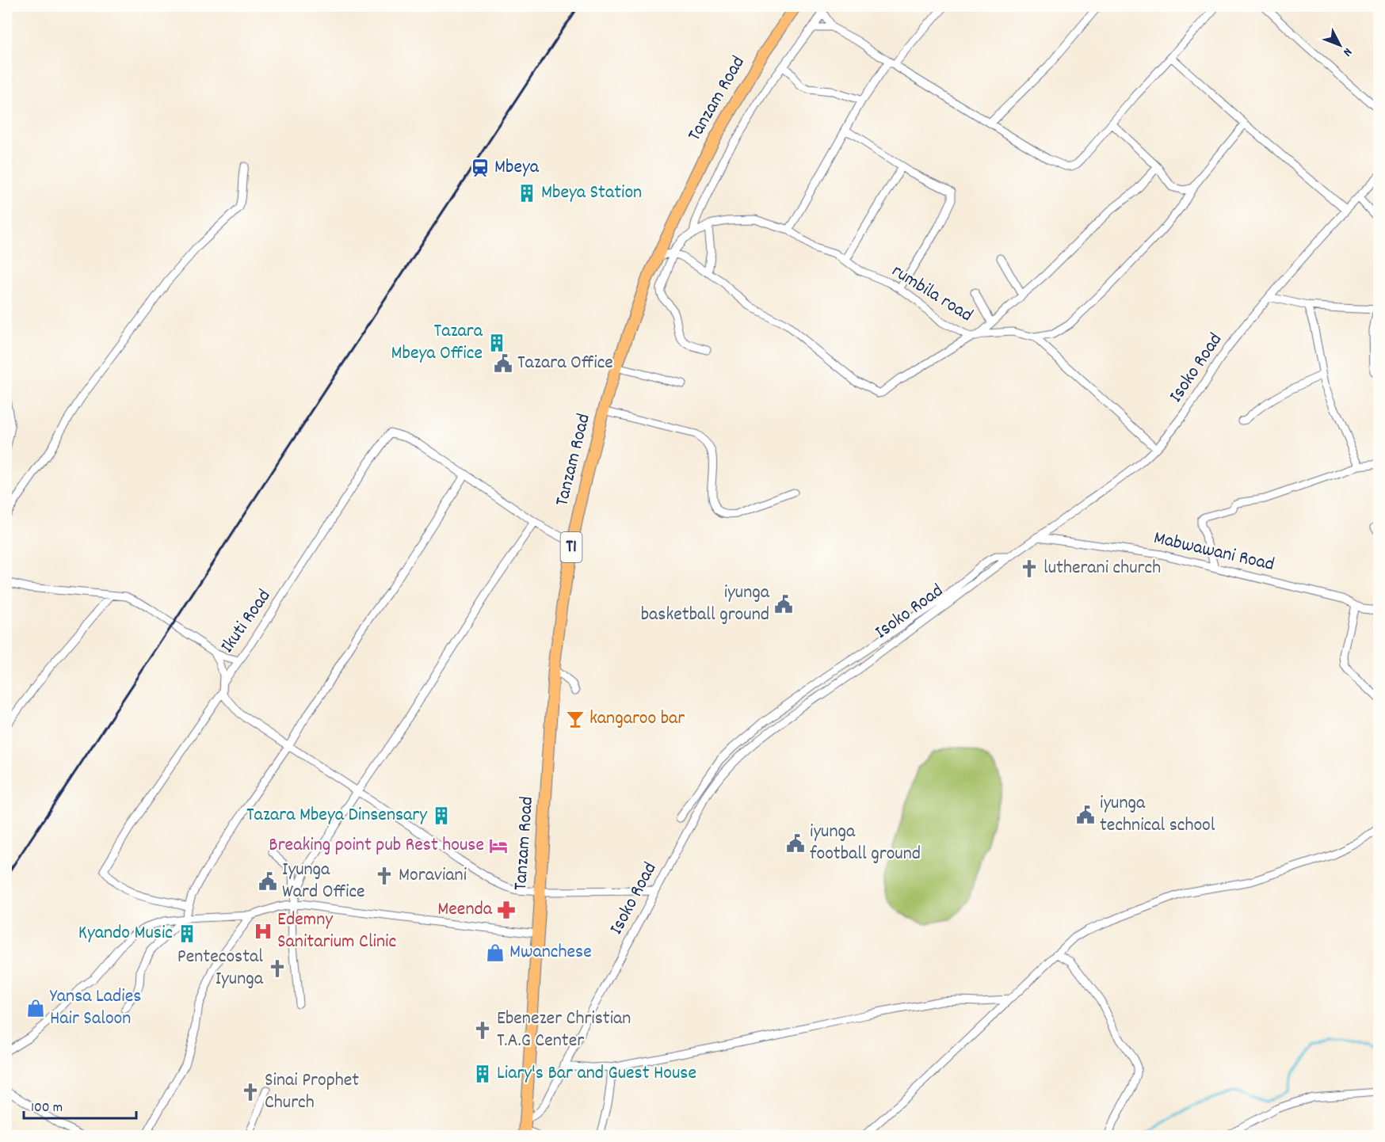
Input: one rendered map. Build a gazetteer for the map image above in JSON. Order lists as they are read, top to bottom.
{
  "streets": {
    "highway": ["Tanzam Road", "T1"],
    "street": [
      "rumbila road",
      "Isoko Road",
      "Mabwawani Road",
      "Ikuti Road"
    ]
  },
  "crossings": [
    ["Tanzam Road", "Isoko Road"],
    ["Tanzam Road", "Ikuti Road"],
    ["Isoko Road", "Mabwawani Road"]
  ],
  "places": {
    "station": ["Mbeya"],
    "building": [
      "Mbeya Station",
      "Tazara Mbeya Office",
      "Tazara Mbeya Dinsensary",
      "Kyando Music",
      "Liary's Bar and Guest House"
    ],
    "public building": [
      "Tazara Office",
      "iyunga basketball ground",
      "iyunga technical school",
      "iyunga football ground",
      "Iyunga Ward Office"
    ],
    "church": [
      "lutherani church",
      "Moraviani",
      "Pentecostal Iyunga",
      "Ebenezer Christian T.A.G Center",
      "Sinai Prophet Church"
    ],
    "bar": ["kangaroo bar"],
    "hotel": ["Breaking point pub Rest house"],
    "pharmacy": ["Meenda"],
    "hospital": ["Edemny Sanitarium Clinic"],
    "shop": ["Mwanchese", "Yansa Ladies Hair Saloon"]
  },
  "scale_bar": "100 m",
  "north": "bottom right"
}
